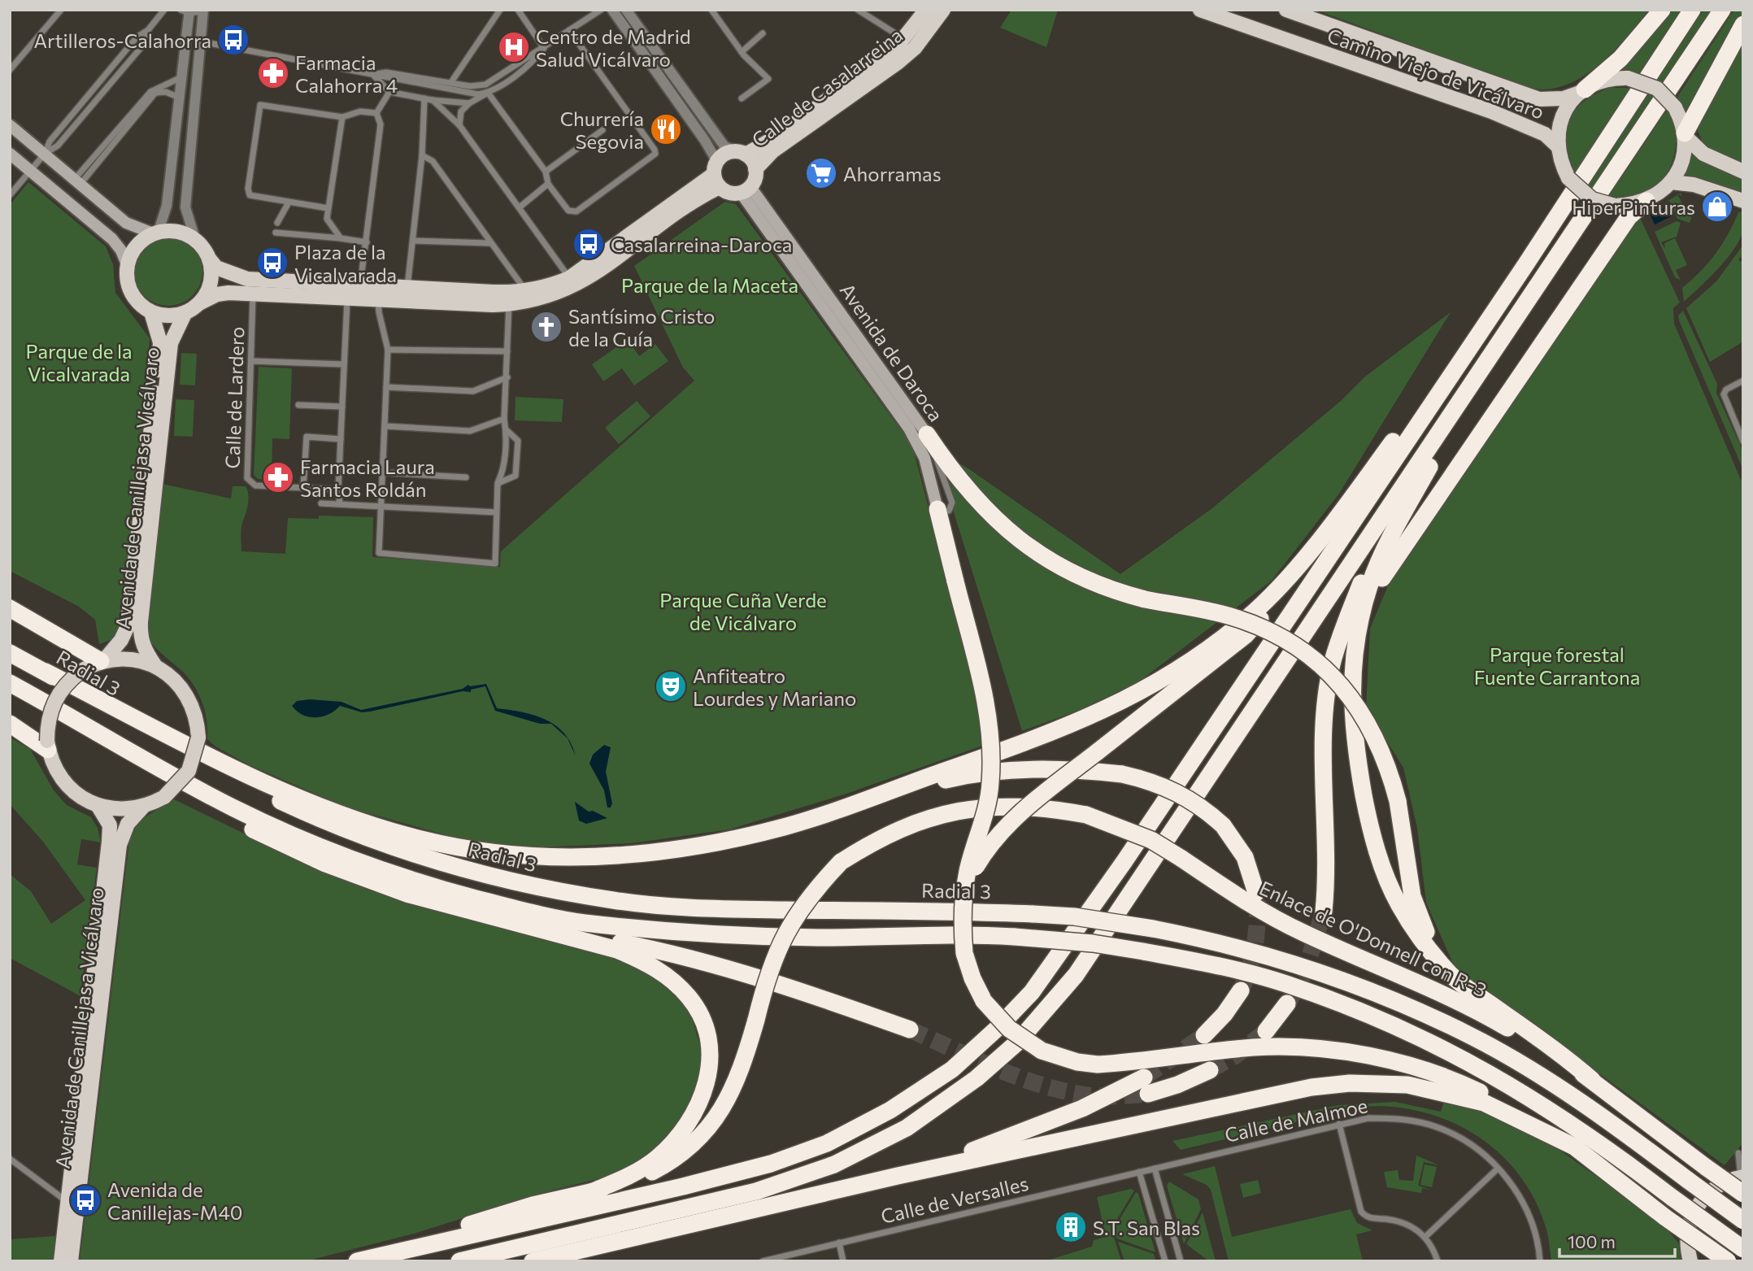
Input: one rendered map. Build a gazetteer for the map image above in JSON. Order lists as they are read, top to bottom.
{
  "streets": {
    "highway": ["Radial 3", "Enlace de O'Donnell con R-3"],
    "main road": [
      "Camino Viejo de Vicálvaro",
      "Calle de Casalarreina",
      "Avenida de Daroca",
      "Avenida de Canillejas a Vicálvaro"
    ],
    "street": ["Calle de Lardero", "Calle de Malmoe", "Calle de Versalles"]
  },
  "crossings": [
    ["Calle de Casalarreina", "Avenida de Daroca"],
    ["Calle de Malmoe", "Calle de Versalles"]
  ],
  "parks": [
    "Parque de la Maceta",
    "Parque de la Vicalvarada",
    "Parque Cuña Verde de Vicálvaro",
    "Parque forestal Fuente Carrantona"
  ],
  "places": {
    "bus stop": [
      "Artilleros-Calahorra",
      "Casalarreina-Daroca",
      "Plaza de la Vicalvarada",
      "Avenida de Canillejas-M40"
    ],
    "hospital": ["Centro de Madrid Salud Vicálvaro"],
    "pharmacy": ["Farmacia Calahorra 4", "Farmacia Laura Santos Roldán"],
    "restaurant": ["Churrería Segovia"],
    "supermarket": ["Ahorramas"],
    "shop": ["HiperPinturas"],
    "church": ["Santísimo Cristo de la Guía"],
    "theatre": ["Anfiteatro Lourdes y Mariano"],
    "building": ["S.T. San Blas"]
  },
  "scale_bar": "100 m"
}
